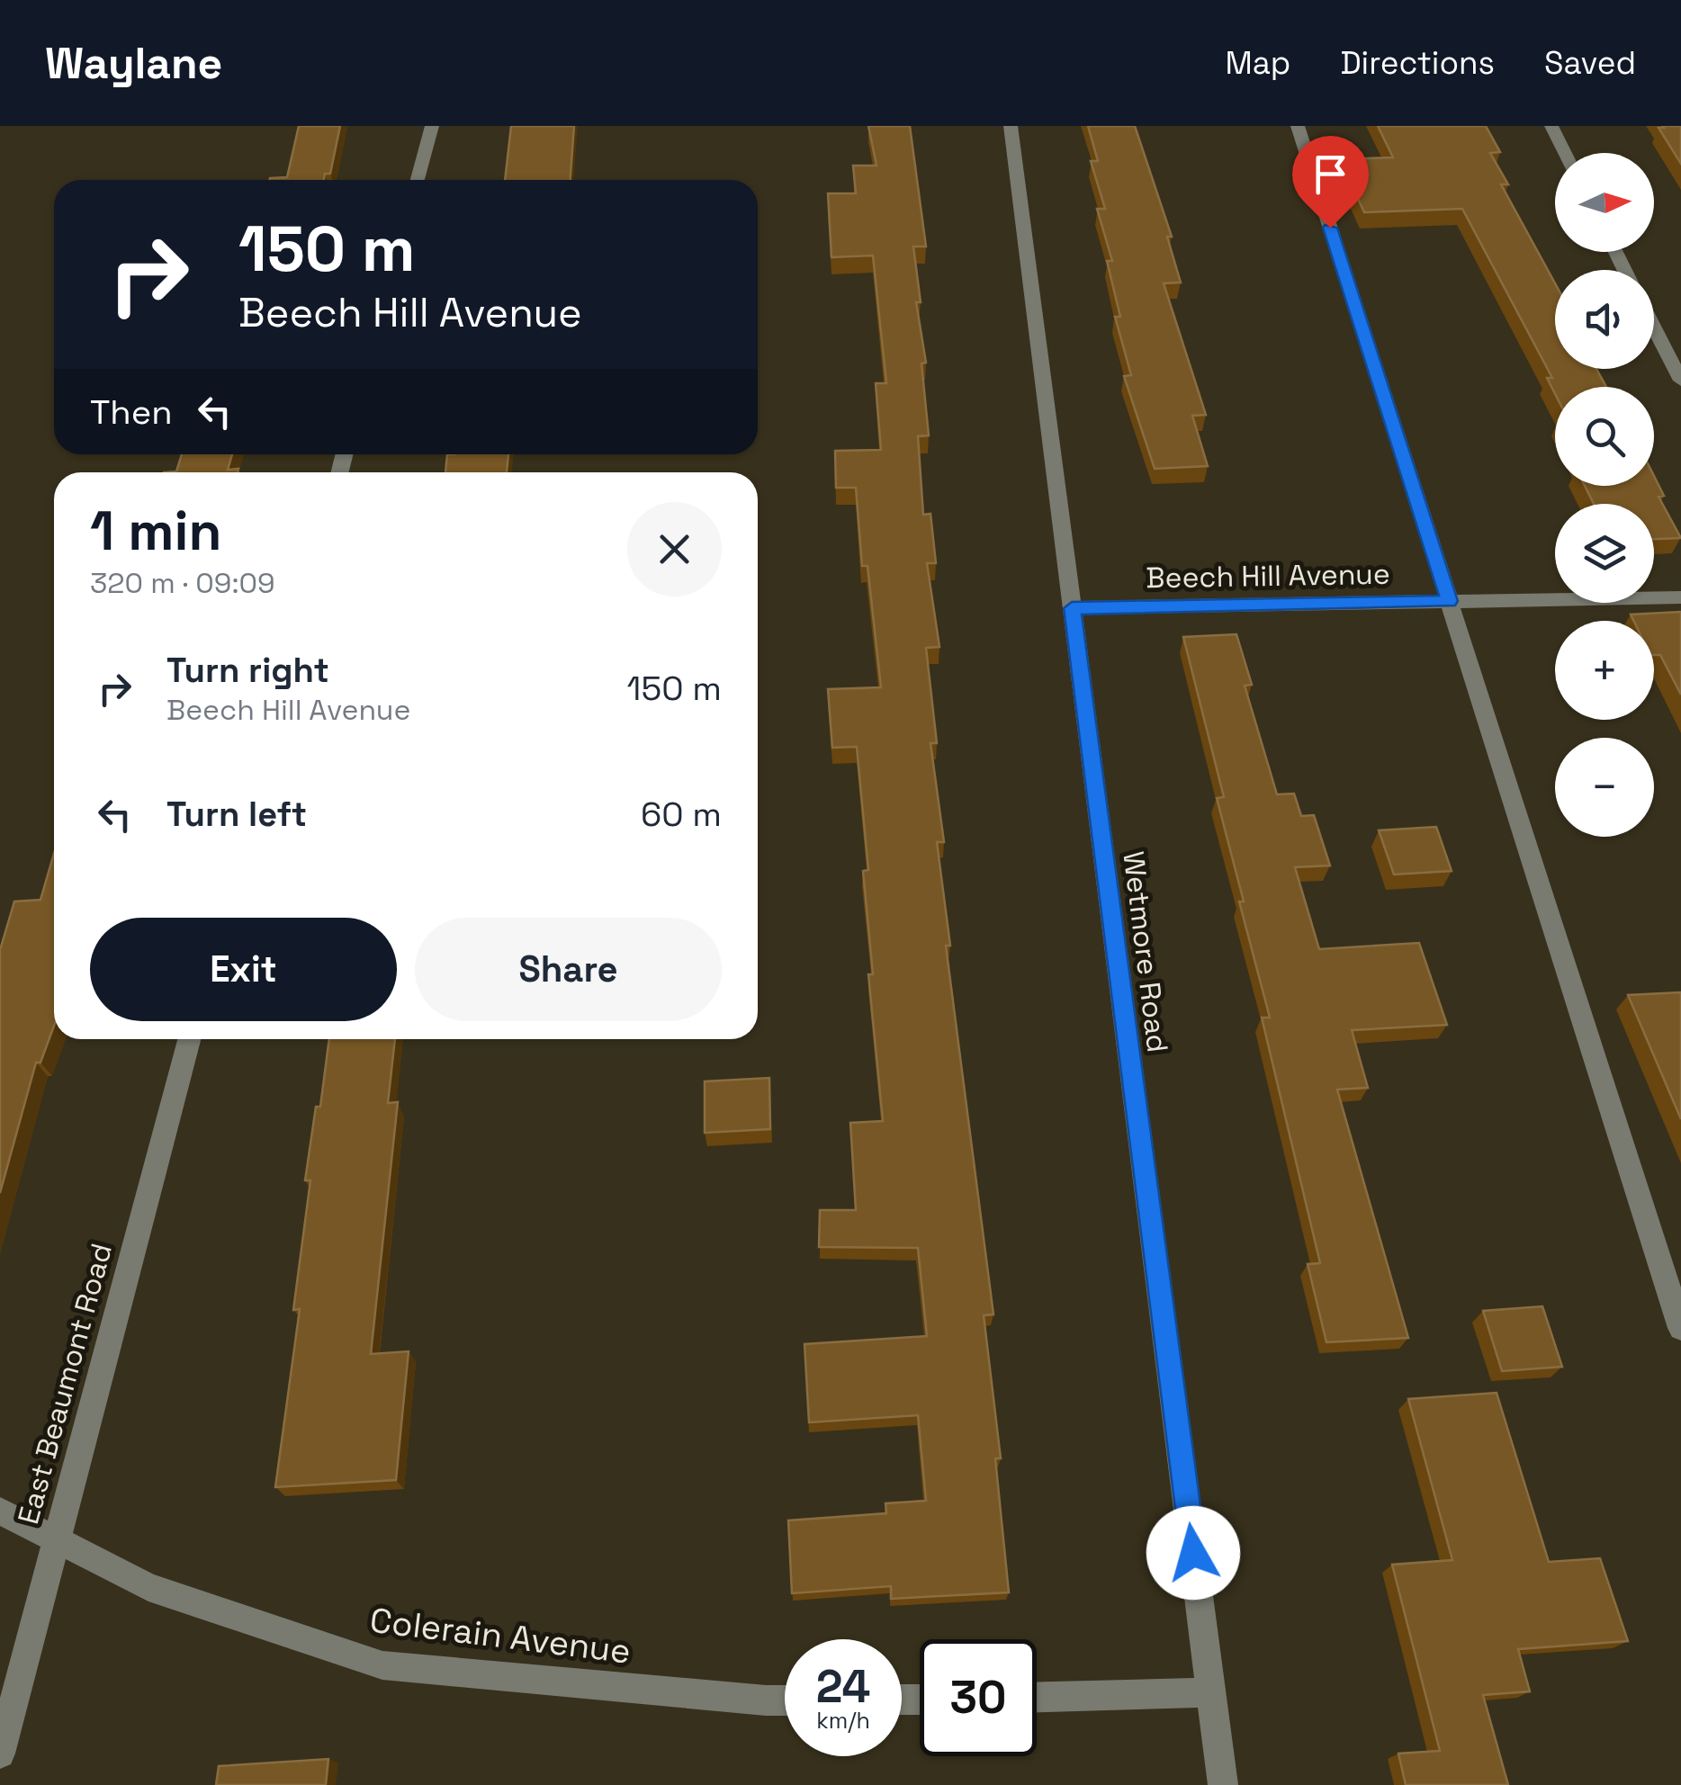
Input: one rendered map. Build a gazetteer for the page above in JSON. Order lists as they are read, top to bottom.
{
  "streets": {
    "street": [
      "Beech Hill Avenue",
      "Wetmore Road",
      "East Beaumont Road",
      "Colerain Avenue"
    ]
  },
  "crossings": [
    ["Beech Hill Avenue", "Wetmore Road"],
    ["East Beaumont Road", "Colerain Avenue"]
  ],
  "north": "right",
  "page": {
    "header": "Waylane",
    "nav": ["Map", "Directions", "Saved"],
    "map_buttons": ["+", "−"],
    "turn": ["150 m", "Beech Hill Avenue"],
    "then": "Then",
    "heading": ["1 min", "320 m · 09:09"],
    "list": [
      {
        "name": "Turn right",
        "note": "Beech Hill Avenue",
        "value": "150 m"
      },
      {
        "name": "Turn left",
        "value": "60 m"
      }
    ],
    "buttons": ["Exit", "Share"],
    "speed": "24 km/h",
    "limit": "30"
  }
}
